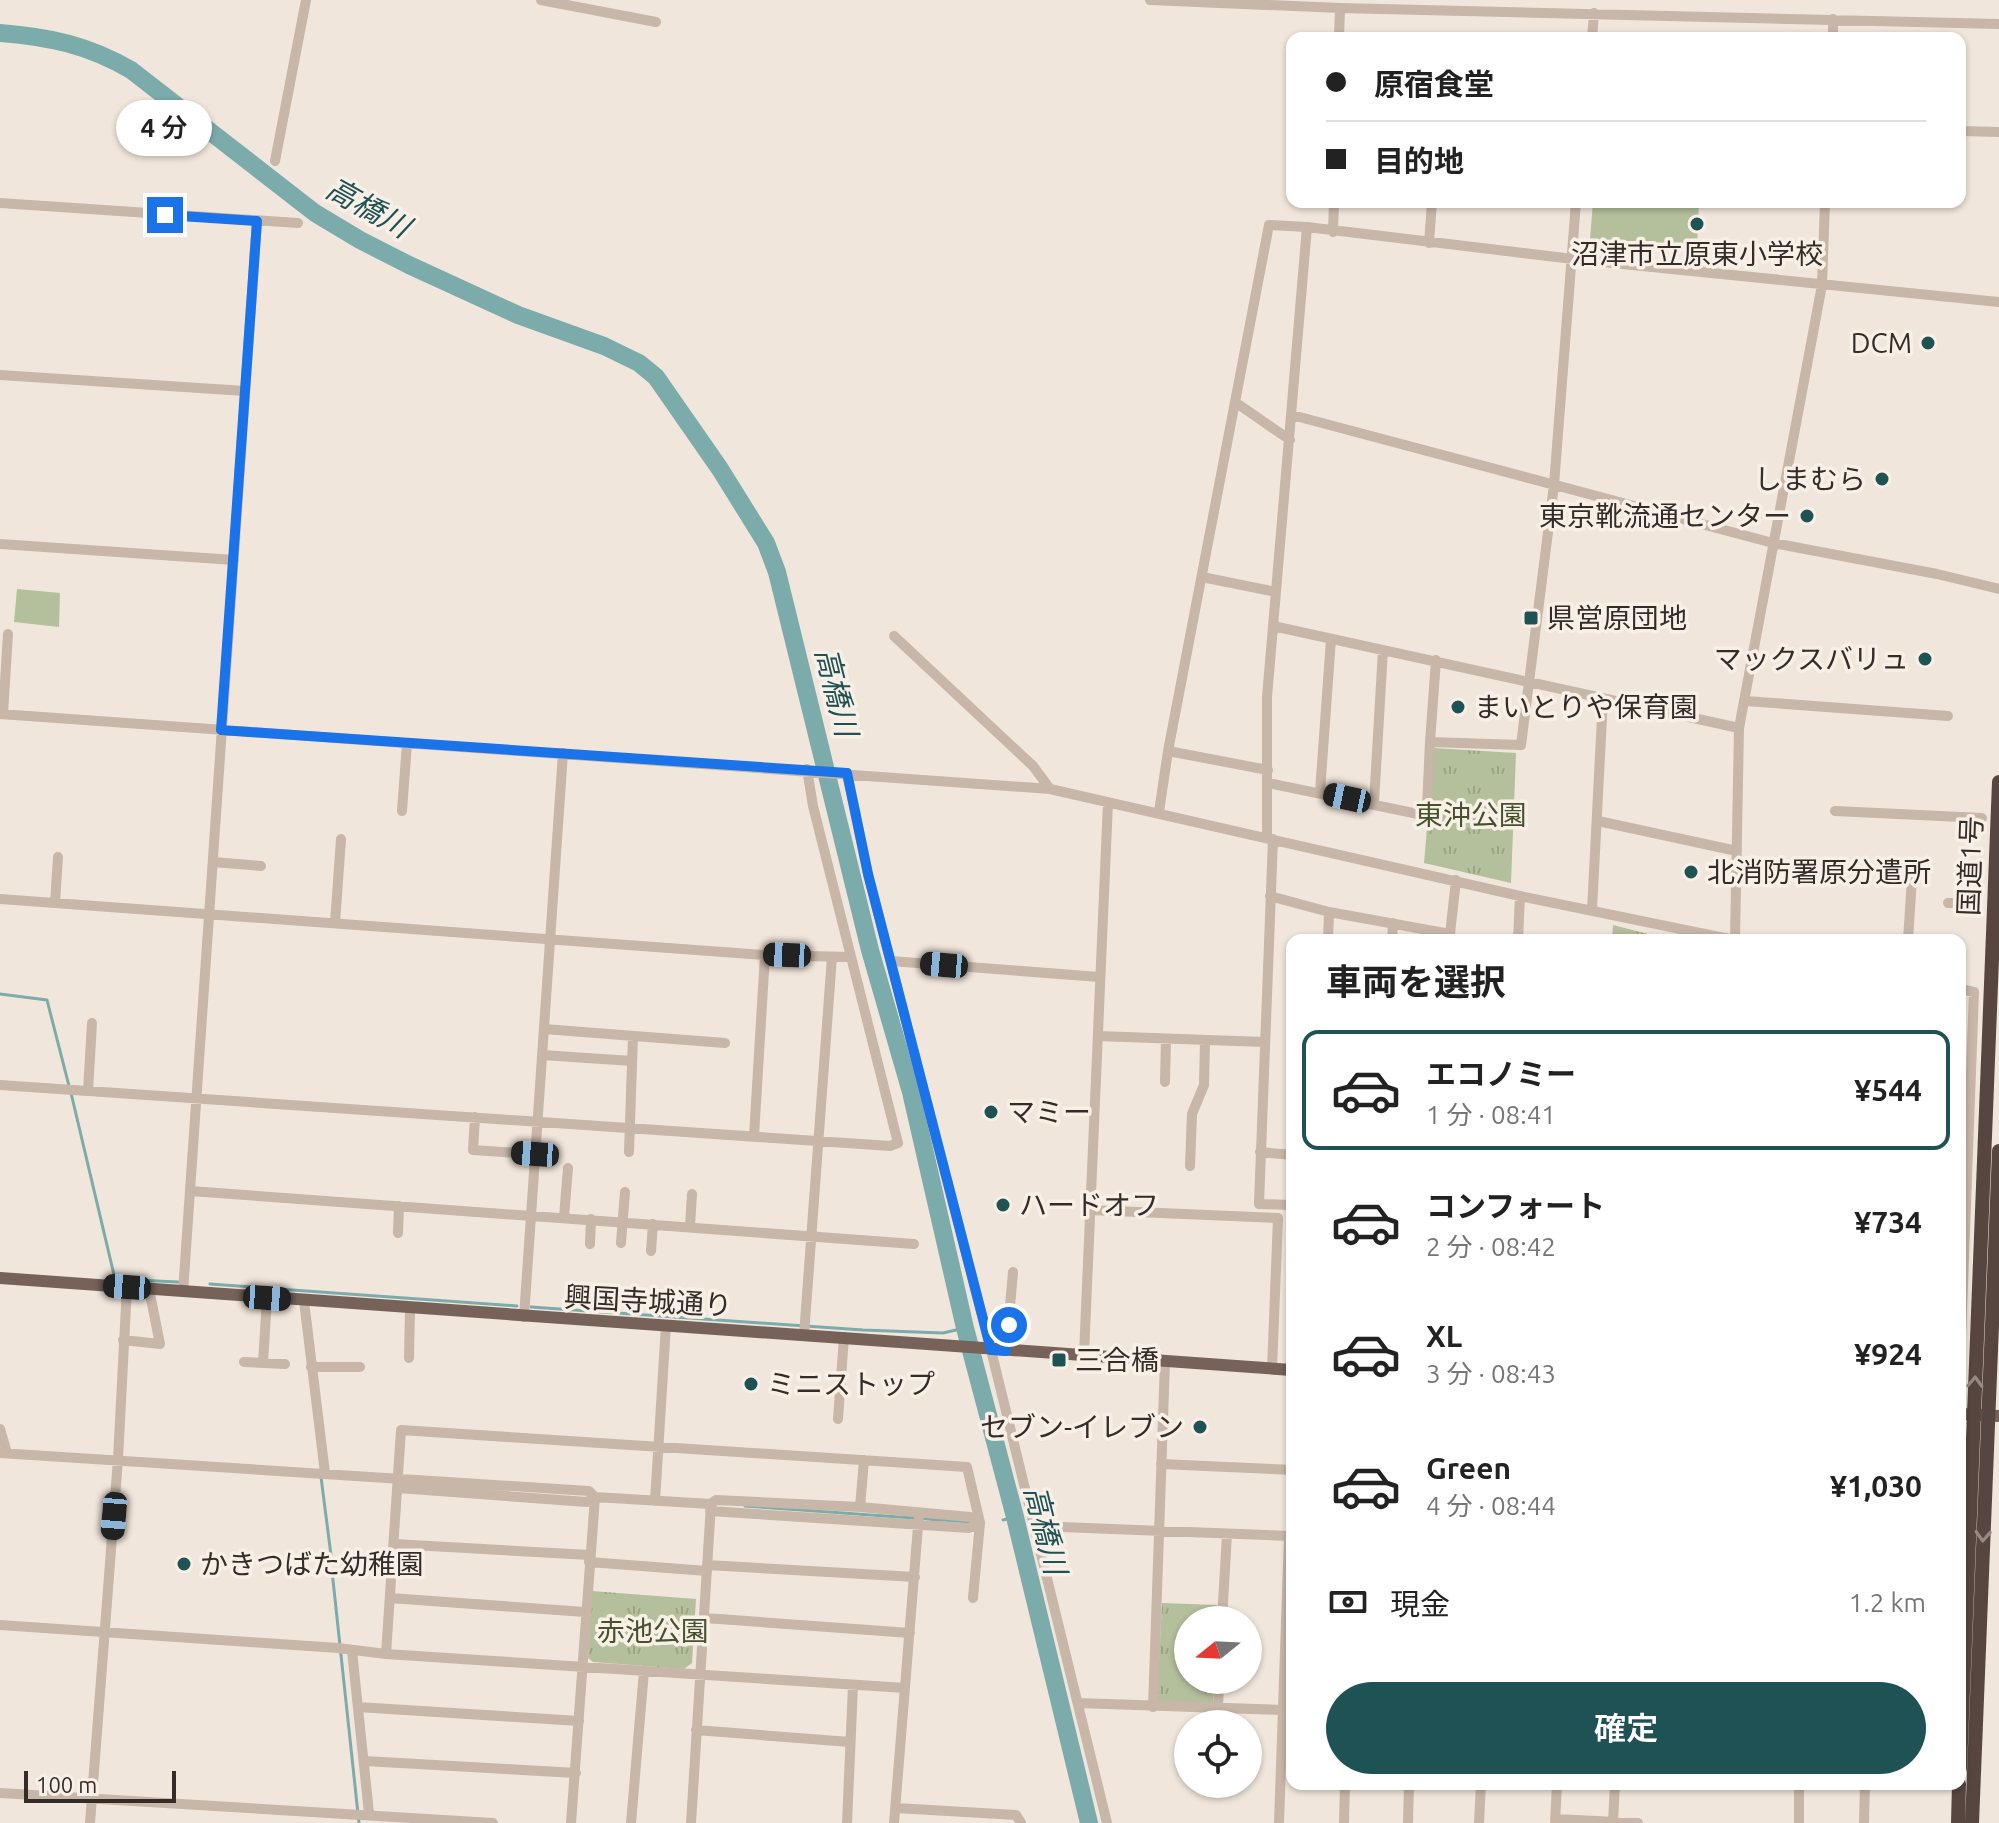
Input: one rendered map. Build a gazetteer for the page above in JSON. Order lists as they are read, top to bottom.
{
  "streets": {
    "highway": ["国道1号"],
    "main road": ["興国寺城通り"]
  },
  "water": ["高橋川"],
  "parks": ["東沖公園", "赤池公園"],
  "places": {
    "other": [
      "沼津市立原東小学校",
      "DCM",
      "しまむら",
      "東京靴流通センター",
      "マックスバリュ",
      "まいとりや保育園",
      "北消防署原分遣所",
      "マミー",
      "ハードオフ",
      "ミニストップ",
      "セブン-イレブン",
      "かきつばた幼稚園"
    ],
    "transit": ["県営原団地", "三合橋"]
  },
  "scale_bar": "100 m",
  "north": "left",
  "page": {
    "banner": ["原宿食堂", "目的地"],
    "bubble": "4 分",
    "heading": "車両を選択",
    "list": [
      {
        "name": "エコノミー",
        "note": "1 分 · 08:41",
        "value": "¥544"
      },
      {
        "name": "コンフォート",
        "note": "2 分 · 08:42",
        "value": "¥734"
      },
      {
        "name": "XL",
        "note": "3 分 · 08:43",
        "value": "¥924"
      },
      {
        "name": "Green",
        "note": "4 分 · 08:44",
        "value": "¥1,030"
      }
    ],
    "pay": ["現金", "1.2 km"],
    "buttons": "確定",
    "scale": "100 m"
  }
}
